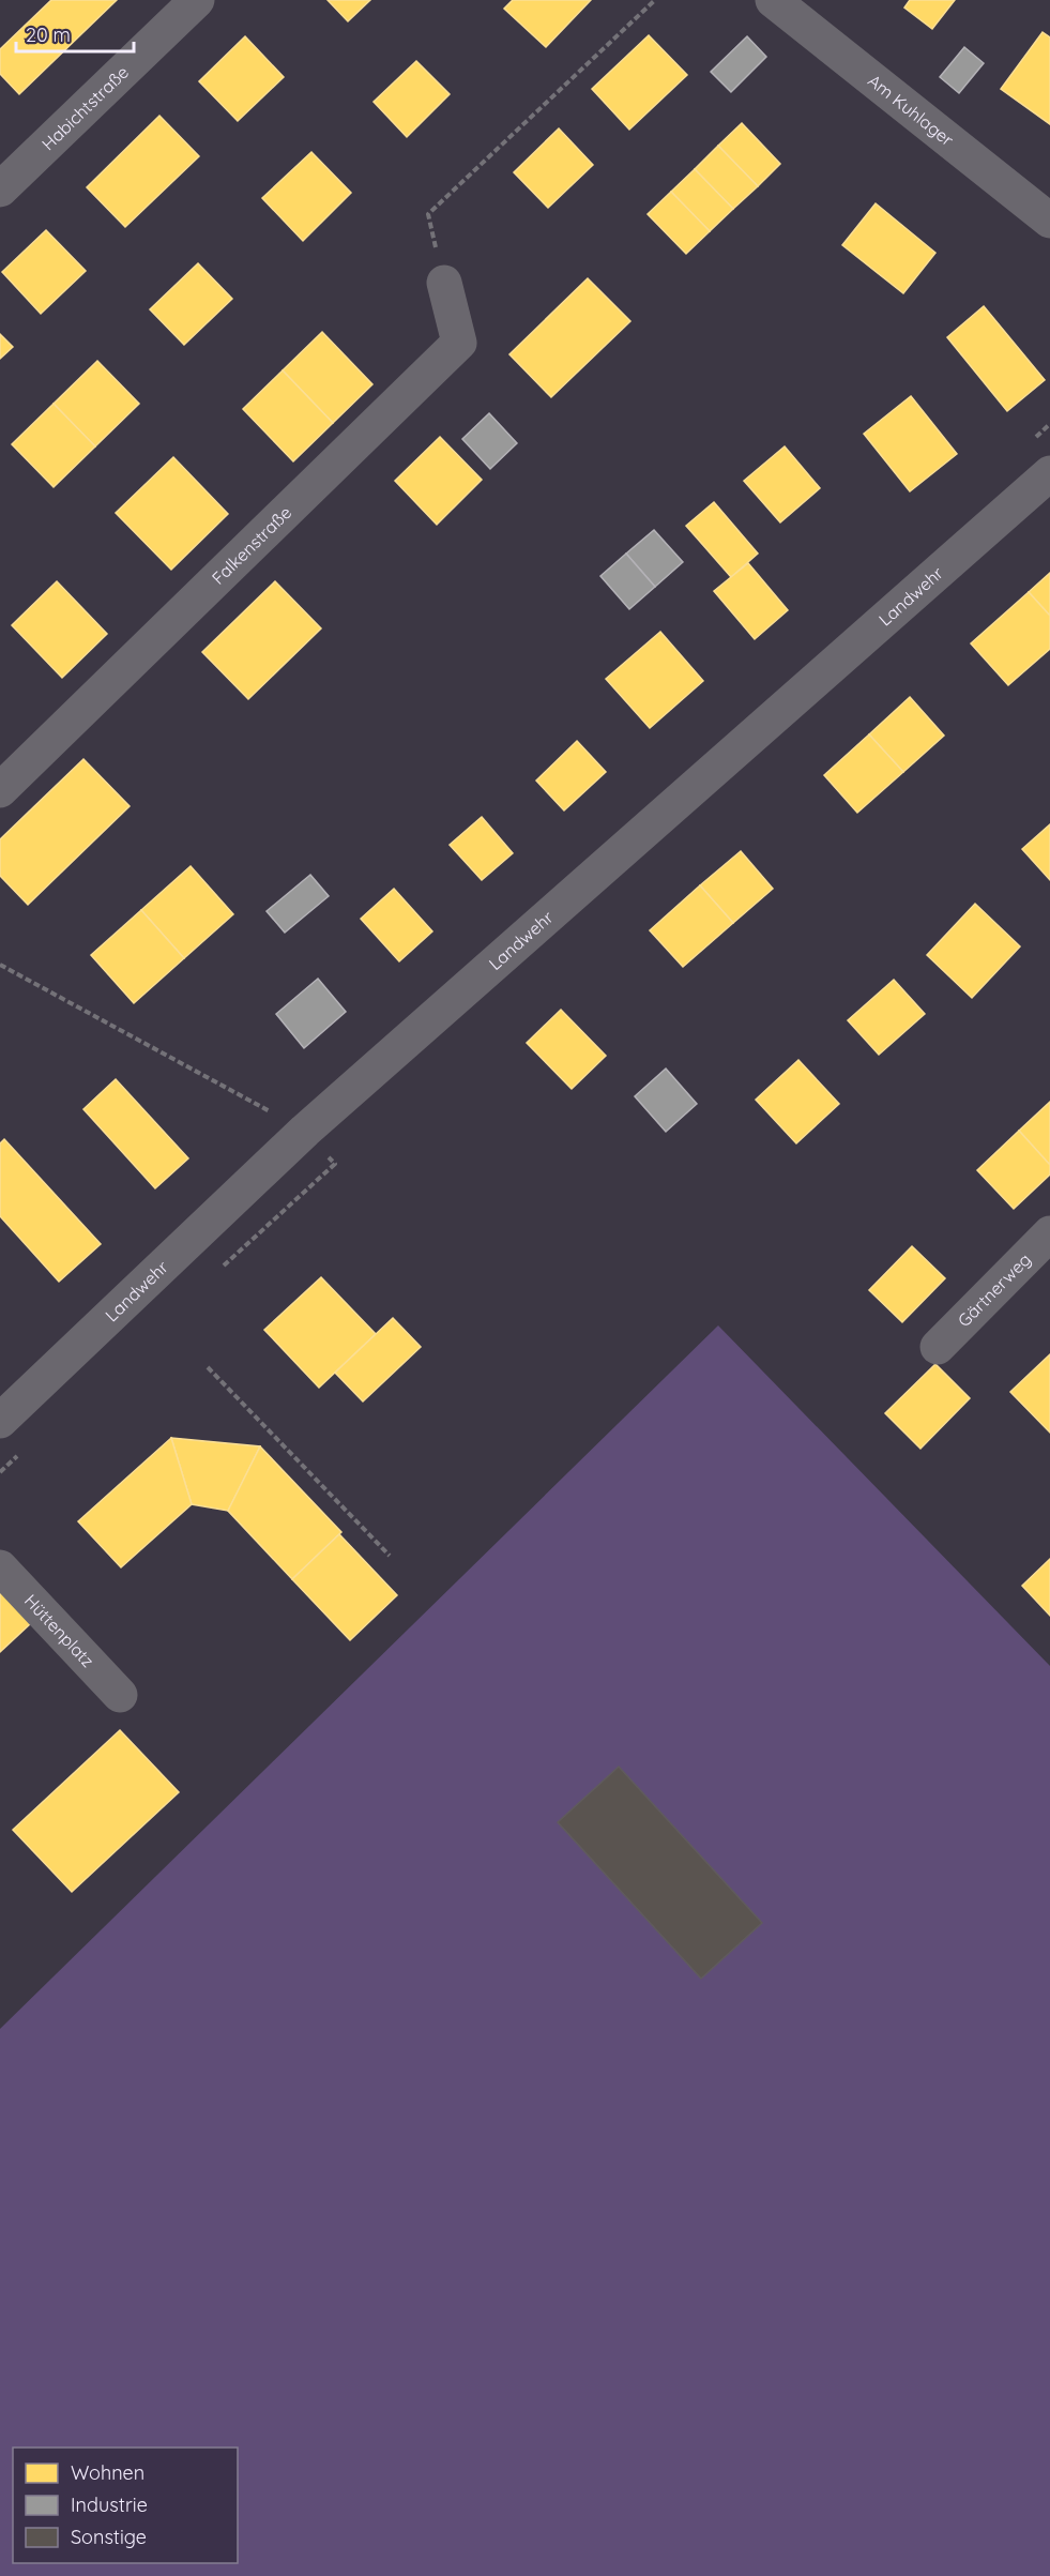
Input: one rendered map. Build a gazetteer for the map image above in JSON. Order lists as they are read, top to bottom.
{
  "streets": {
    "street": [
      "Habichtstraße",
      "Am Kuhlager",
      "Falkenstraße",
      "Landwehr",
      "Gärtnerweg",
      "Hüttenplatz"
    ]
  },
  "legend": ["Wohnen", "Industrie", "Sonstige"],
  "scale_bar": "20 m"
}
